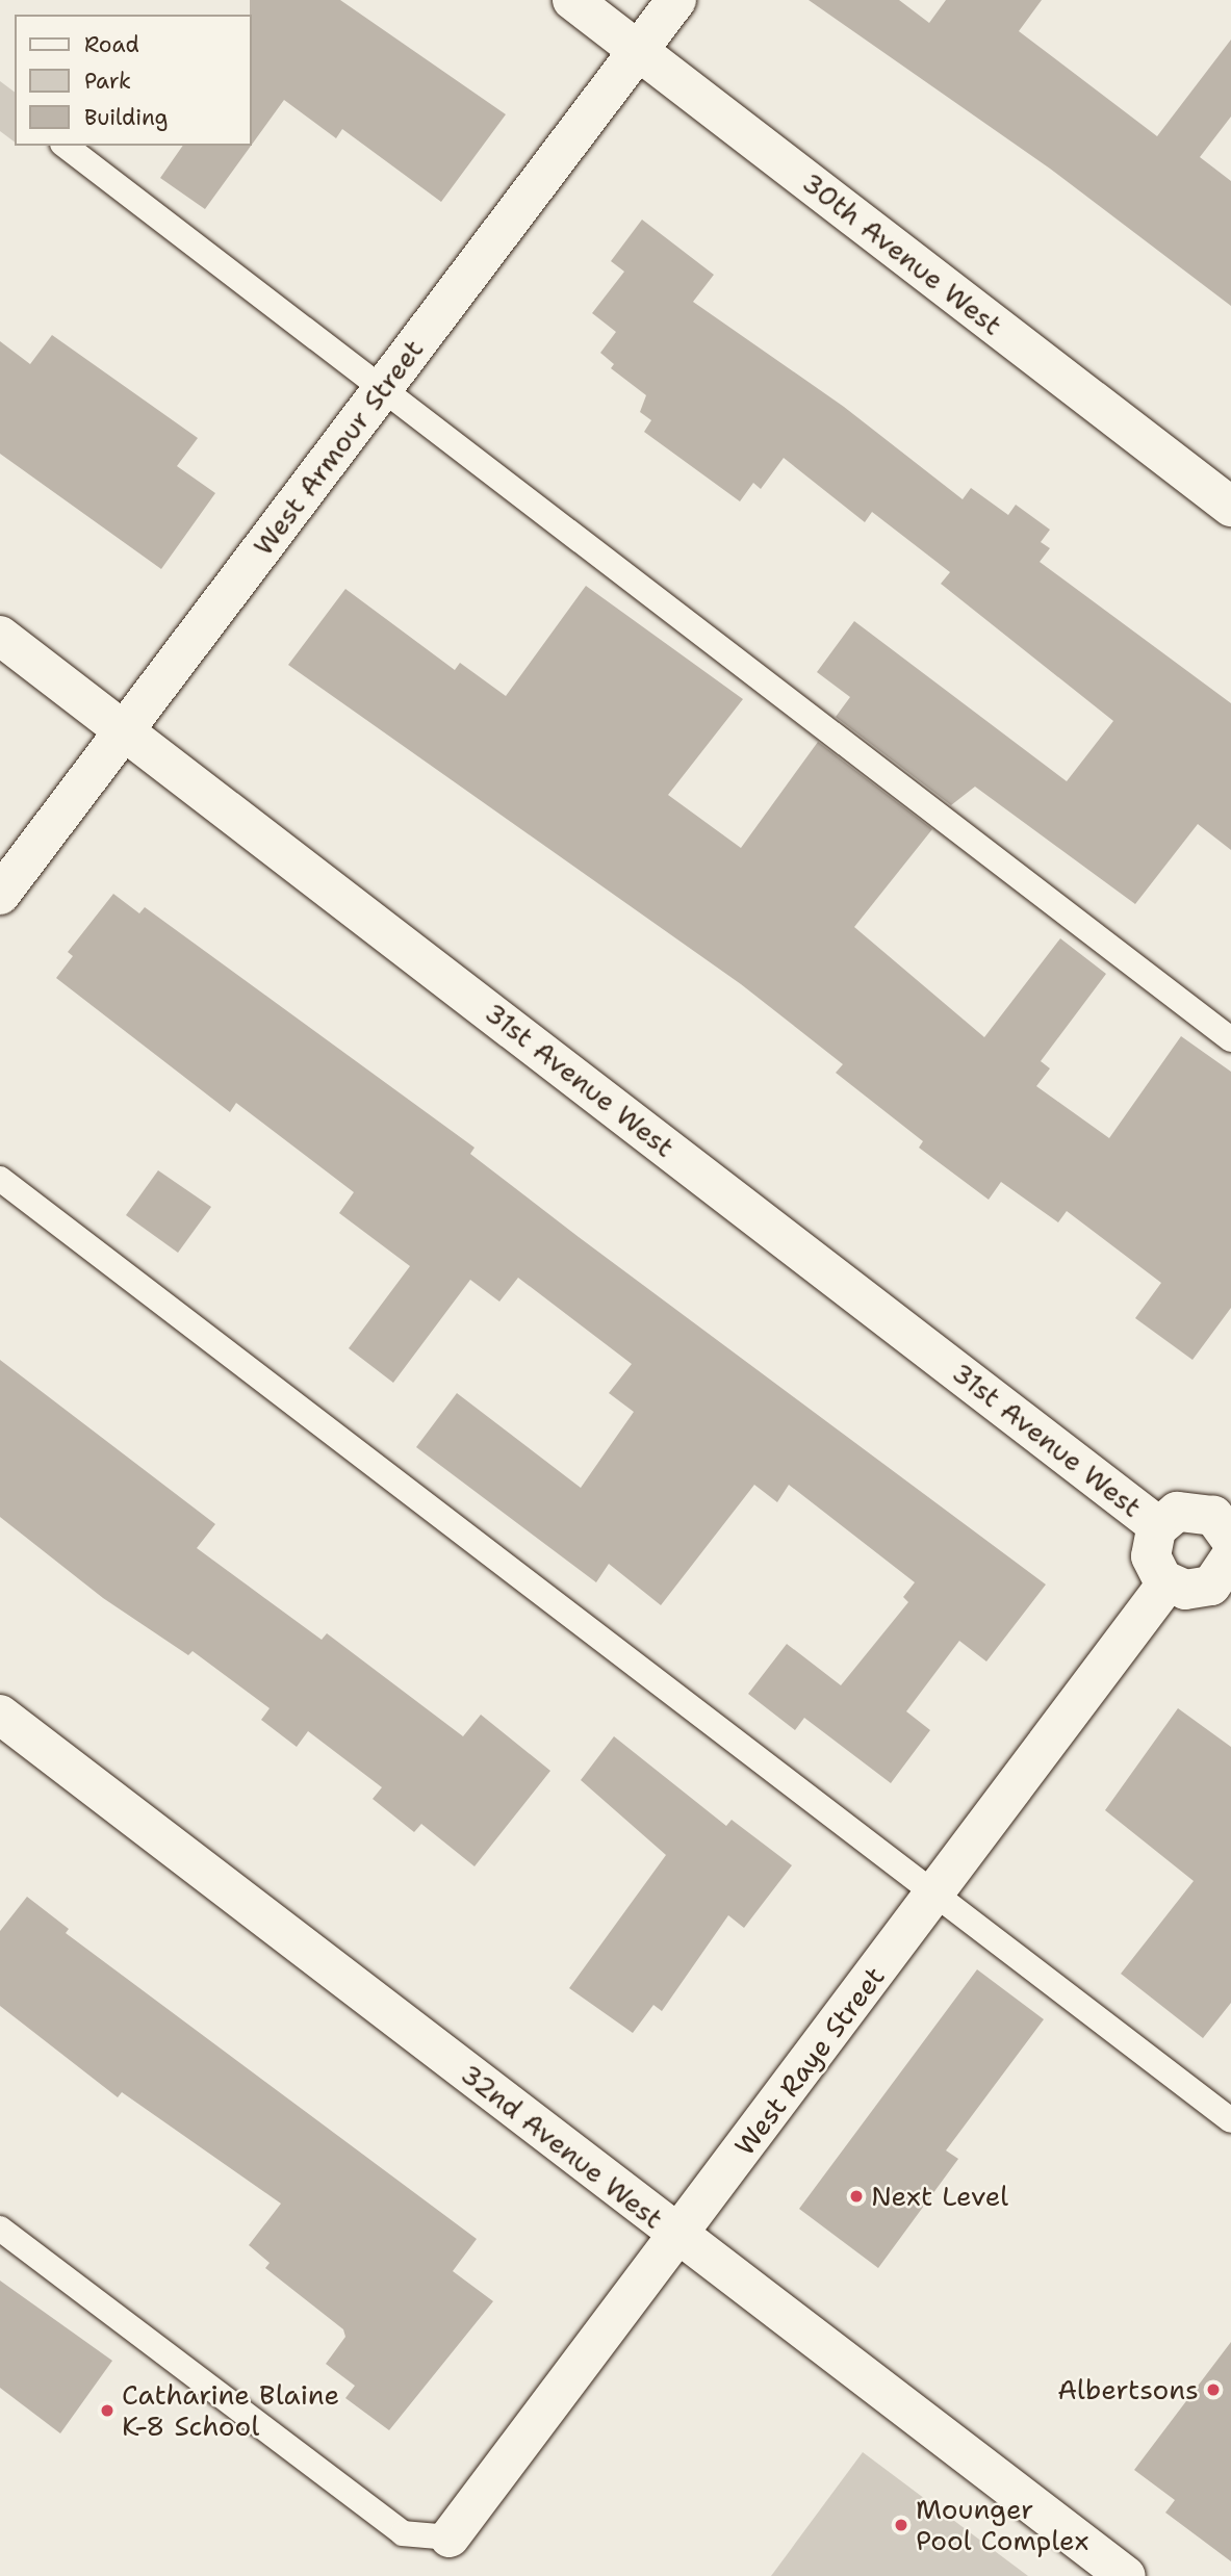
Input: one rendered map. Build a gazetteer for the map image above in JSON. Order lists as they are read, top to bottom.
{
  "streets": {
    "street": [
      "30th Avenue West",
      "West Armour Street",
      "31st Avenue West",
      "West Raye Street",
      "32nd Avenue West"
    ]
  },
  "crossings": [
    ["30th Avenue West", "West Armour Street"],
    ["West Armour Street", "31st Avenue West"],
    ["31st Avenue West", "West Raye Street"],
    ["West Raye Street", "32nd Avenue West"]
  ],
  "places": [
    "Next Level",
    "Albertsons",
    "Catharine Blaine K-8 School",
    "Mounger Pool Complex"
  ],
  "legend": ["Road", "Park", "Building"]
}
